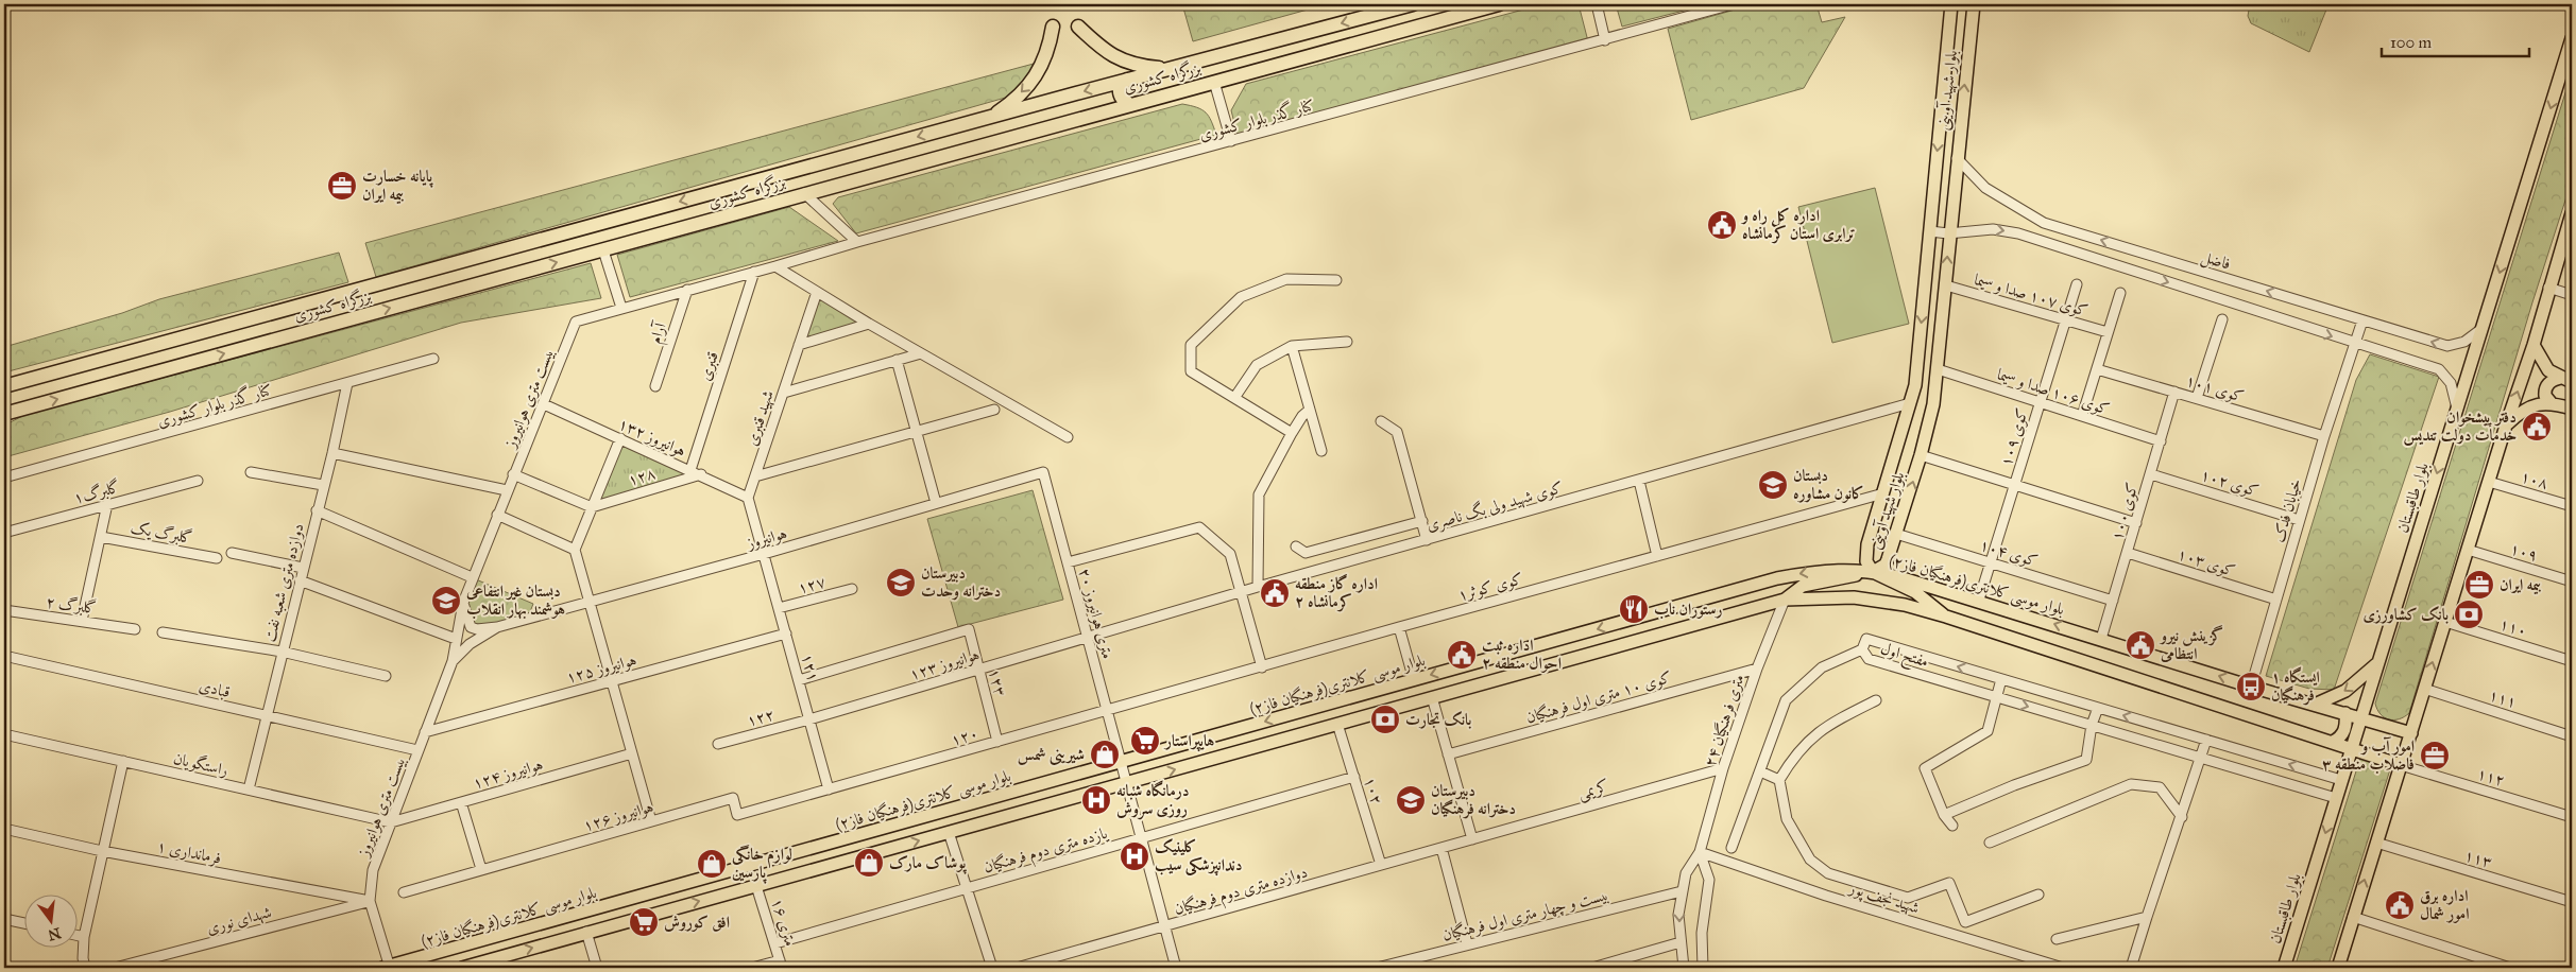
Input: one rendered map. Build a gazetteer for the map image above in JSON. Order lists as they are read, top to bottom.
{
  "streets": {
    "highway": ["بزرگراه کشوری"],
    "main road": ["بلوار شهید آوینی", "بلوار طاقبستان", "بلوار موسی کلانتری(فرهنگیان فاز۲)"],
    "street": [
      "کنار گذر بلوار کشوری",
      "فاضل",
      "کوی ۱۰۷ صدا و سیما",
      "آرام",
      "قنبری",
      "کوی ۱۰۱",
      "کوی ۱۰۶ صدا و سیما",
      "بیست متری هوانیروز",
      "شهید قنبری",
      "هوانیروز ۱۳۲",
      "کوی ۱۰۹",
      "۱۲۸",
      "۱۰۸",
      "کوی ۱۰۲",
      "گلبرگ۱",
      "کوی شهید ولی بگ ناصری",
      "خیابان فدک",
      "کوی ۱۰۰",
      "گلبرگ یک",
      "هوانیروز",
      "۱۰۹",
      "کوی ۱۰۴",
      "کوی ۱۰۳",
      "دوازده متری شعبه نفت",
      "۱۲۷",
      "کوی کوثر۱",
      "گلبرگ ۲",
      "۲۰ متری هوانیروز",
      "۱۱۰",
      "مفتح اول",
      "۱۲۳ هوانیروز",
      "۱۲۱",
      "هوانیروز ۱۲۵",
      "۱۲۳",
      "قبادی",
      "کوی ۱۰ متری اول فرهنگیان",
      "۱۱۱",
      "۱۲۲",
      "۲۴ متری فرهنگیان",
      "۱۲۰",
      "راستگویان",
      "هوانیروز ۱۲۴",
      "۱۱۲",
      "کریمی",
      "۱۰۲",
      "هوانیروز ۱۲۶",
      "یازده متری دوم فرهنگیان",
      "فرمانداری ۱",
      "۱۱۳",
      "دوازده متری دوم فرهنگیان",
      "شهید نجف پور",
      "بیست و چهار متری اول فرهنگیان",
      "شهدای نوری",
      "۱۶ متری"
    ]
  },
  "crossings": [
    ["بلوار شهید آوینی", "فاضل"],
    ["بلوار شهید آوینی", "کوی ۱۰۷ صدا و سیما"],
    ["بلوار شهید آوینی", "کوی ۱۰۶ صدا و سیما"],
    ["بلوار شهید آوینی", "کوی شهید ولی بگ ناصری"],
    ["بلوار شهید آوینی", "کوی ۱۰۴"],
    ["بلوار شهید آوینی", "بلوار موسی کلانتری(فرهنگیان فاز۲)"],
    ["بلوار شهید آوینی", "کوی کوثر۱"],
    ["کنار گذر بلوار کشوری", "آرام"],
    ["کنار گذر بلوار کشوری", "قنبری"],
    ["کنار گذر بلوار کشوری", "بیست متری هوانیروز"],
    ["کنار گذر بلوار کشوری", "دوازده متری شعبه نفت"],
    ["فاضل", "بلوار طاقبستان"],
    ["فاضل", "خیابان فدک"],
    ["کوی ۱۰۷ صدا و سیما", "کوی ۱۰۹"],
    ["قنبری", "هوانیروز ۱۳۲"],
    ["کوی ۱۰۱", "خیابان فدک"],
    ["کوی ۱۰۱", "کوی ۱۰۰"],
    ["کوی ۱۰۶ صدا و سیما", "کوی ۱۰۹"],
    ["کوی ۱۰۶ صدا و سیما", "کوی ۱۰۰"],
    ["بیست متری هوانیروز", "هوانیروز ۱۳۲"],
    ["بیست متری هوانیروز", "بلوار موسی کلانتری(فرهنگیان فاز۲)"],
    ["بیست متری هوانیروز", "هوانیروز ۱۲۵"],
    ["بیست متری هوانیروز", "قبادی"],
    ["بیست متری هوانیروز", "راستگویان"],
    ["بیست متری هوانیروز", "هوانیروز ۱۲۴"],
    ["بیست متری هوانیروز", "فرمانداری ۱"],
    ["بیست متری هوانیروز", "شهدای نوری"],
    ["شهید قنبری", "هوانیروز ۱۳۲"],
    ["هوانیروز ۱۳۲", "۱۲۸"],
    ["کوی ۱۰۹", "کوی ۱۰۴"],
    ["کوی ۱۰۹", "بلوار موسی کلانتری(فرهنگیان فاز۲)"],
    ["کوی ۱۰۲", "خیابان فدک"],
    ["کوی ۱۰۲", "کوی ۱۰۰"],
    ["بلوار طاقبستان", "بلوار موسی کلانتری(فرهنگیان فاز۲)"],
    ["بلوار طاقبستان", "مفتح اول"],
    ["کوی شهید ولی بگ ناصری", "۲۰ متری هوانیروز"],
    ["کوی شهید ولی بگ ناصری", "۱۲۳ هوانیروز"],
    ["خیابان فدک", "کوی ۱۰۳"],
    ["خیابان فدک", "بلوار موسی کلانتری(فرهنگیان فاز۲)"],
    ["کوی ۱۰۰", "کوی ۱۰۴"],
    ["کوی ۱۰۰", "کوی ۱۰۳"],
    ["کوی ۱۰۰", "بلوار موسی کلانتری(فرهنگیان فاز۲)"],
    ["هوانیروز", "۲۰ متری هوانیروز"],
    ["هوانیروز", "۱۲۱"],
    ["دوازده متری شعبه نفت", "قبادی"],
    ["دوازده متری شعبه نفت", "راستگویان"],
    ["۱۲۷", "۱۲۱"],
    ["بلوار موسی کلانتری(فرهنگیان فاز۲)", "۲۰ متری هوانیروز"],
    ["کوی کوثر۱", "۲۰ متری هوانیروز"],
    ["کوی کوثر۱", "۱۲۰"],
    ["۲۰ متری هوانیروز", "۱۲۳ هوانیروز"],
    ["۲۰ متری هوانیروز", "۱۲۰"],
    ["۲۰ متری هوانیروز", "یازده متری دوم فرهنگیان"],
    ["۲۰ متری هوانیروز", "دوازده متری دوم فرهنگیان"],
    ["۱۲۳ هوانیروز", "۱۲۱"],
    ["۱۲۳ هوانیروز", "۱۲۳"],
    ["۱۲۳ هوانیروز", "۱۲۲"],
    ["۱۲۱", "هوانیروز ۱۲۵"],
    ["۱۲۱", "۱۲۲"],
    ["۱۲۱", "۱۲۰"],
    ["۱۲۱", "هوانیروز ۱۲۶"],
    ["۱۲۳", "۱۲۰"],
    ["کوی ۱۰ متری اول فرهنگیان", "۲۴ متری فرهنگیان"],
    ["۲۴ متری فرهنگیان", "کریمی"],
    ["۲۴ متری فرهنگیان", "شهید نجف پور"],
    ["۲۴ متری فرهنگیان", "بیست و چهار متری اول فرهنگیان"],
    ["۱۲۰", "هوانیروز ۱۲۶"],
    ["راستگویان", "هوانیروز ۱۲۴"],
    ["کریمی", "دوازده متری دوم فرهنگیان"],
    ["۱۰۲", "یازده متری دوم فرهنگیان"],
    ["۱۰۲", "دوازده متری دوم فرهنگیان"],
    ["یازده متری دوم فرهنگیان", "۱۶ متری"],
    ["فرمانداری ۱", "شهدای نوری"]
  ],
  "places": {
    "office": ["پایانه خسارت بیمه ایران", "بیمه ایران", "امور آب و فاضلاب منطقه ۳"],
    "public building": [
      "اداره کل راه و ترابری استان کرمانشاه",
      "دفتر پیشخوان خدمات دولت تندیس",
      "اداره گاز منطقه ۲ کرمانشاه",
      "گزینش نیرو انتظامی",
      "اداره ثبت احوال منطقه ۲",
      "اداره برق امور شمال"
    ],
    "school or university": [
      "دبستان کانون مشاوره",
      "دبیرستان دخترانه وحدت",
      "دبستان غیر انتفاعی هوشمند بهار انقلاب",
      "دبیرستان دخترانه فرهنگیان"
    ],
    "restaurant": ["رستوران ناب"],
    "bank": ["بانک کشاورزی", "بانک تجارت"],
    "bus stop": ["ایستگاه ۱ فرهنگیان"],
    "supermarket": ["هایپراستار", "افق کوروش"],
    "shop": ["شیرینی شمس", "پوشاک مارک", "لوازم خانگی پارسین"],
    "hospital": ["درمانگاه شبانه روزی سروش", "کلینیک دندانپزشکی سیب"]
  },
  "scale_bar": "100 m",
  "north": "bottom"
}
